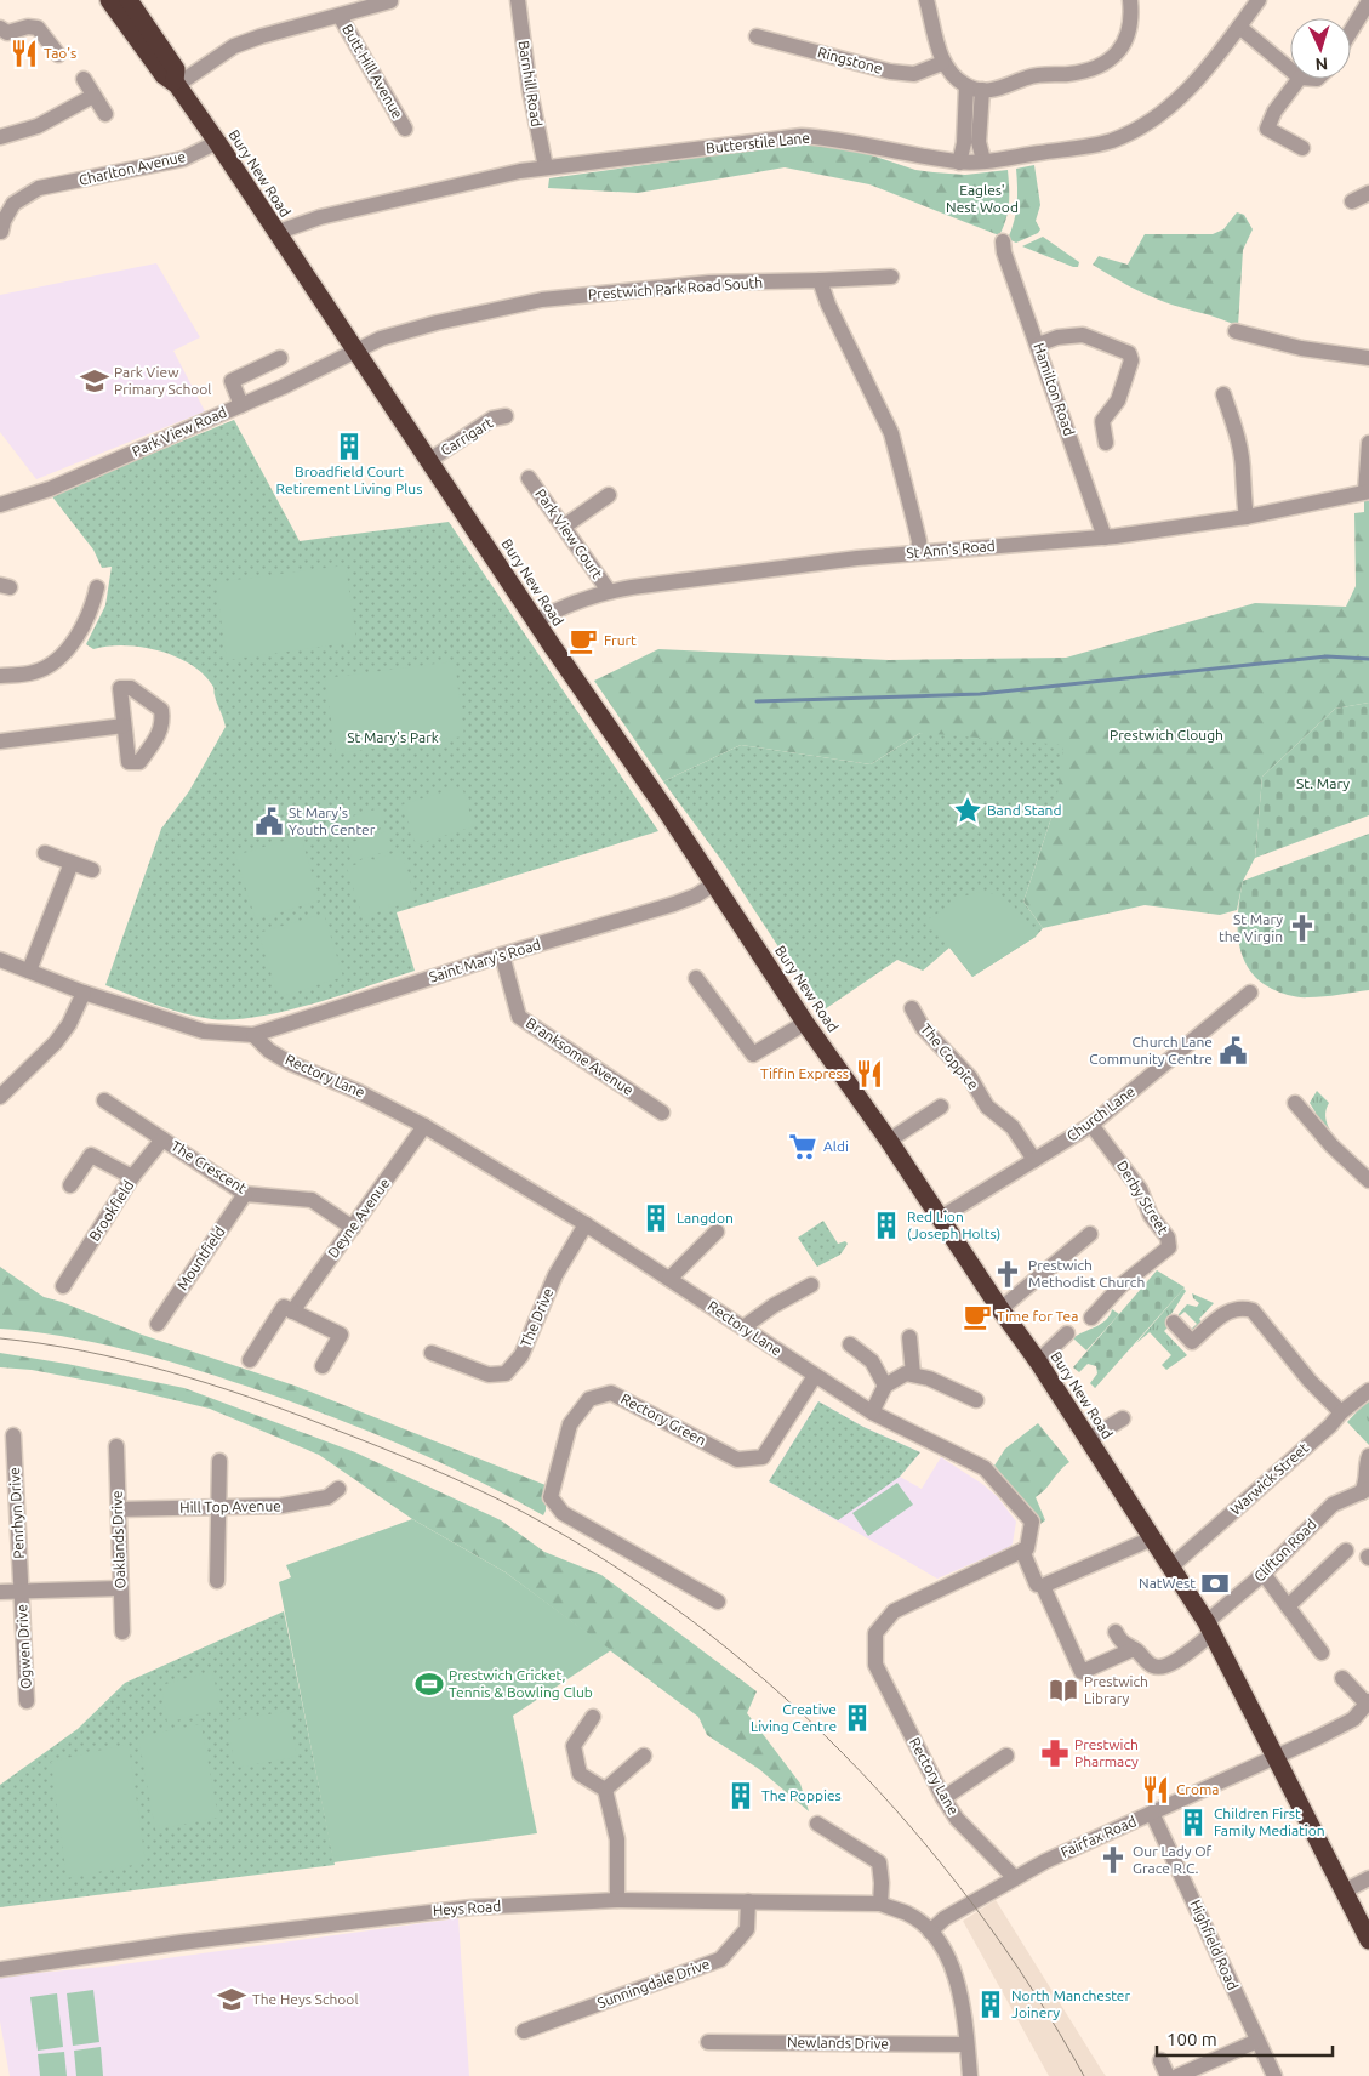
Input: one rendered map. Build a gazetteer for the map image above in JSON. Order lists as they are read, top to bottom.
{
  "streets": {
    "highway": ["Bury New Road"],
    "street": [
      "Ringstone",
      "Butt Hill Avenue",
      "Barnhill Road",
      "Butterstile Lane",
      "Charlton Avenue",
      "Prestwich Park Road South",
      "Hamilton Road",
      "Park View Road",
      "Carrigart",
      "Park View Court",
      "St Ann's Road",
      "Saint Mary's Road",
      "Branksome Avenue",
      "The Coppice",
      "Rectory Lane",
      "Church Lane",
      "The Crescent",
      "Derby Street",
      "Brookfield",
      "Deyne Avenue",
      "Mountfield",
      "The Drive",
      "Rectory Green",
      "Warwick Street",
      "Hill Top Avenue",
      "Penrhyn Drive",
      "Oaklands Drive",
      "Clifton Road",
      "Ogwen Drive",
      "Fairfax Road",
      "Heys Road",
      "Highfield Road",
      "Sunningdale Drive",
      "Newlands Drive"
    ]
  },
  "crossings": [
    ["Barnhill Road", "Butterstile Lane"],
    ["Butterstile Lane", "Bury New Road"],
    ["Charlton Avenue", "Bury New Road"],
    ["Bury New Road", "Prestwich Park Road South"],
    ["Bury New Road", "Park View Road"],
    ["Bury New Road", "Carrigart"],
    ["Bury New Road", "St Ann's Road"],
    ["Bury New Road", "Saint Mary's Road"],
    ["Bury New Road", "Church Lane"],
    ["Bury New Road", "Warwick Street"],
    ["Bury New Road", "Clifton Road"],
    ["Bury New Road", "Fairfax Road"],
    ["Prestwich Park Road South", "Park View Road"],
    ["Hamilton Road", "St Ann's Road"],
    ["Park View Court", "St Ann's Road"],
    ["Saint Mary's Road", "Branksome Avenue"],
    ["Saint Mary's Road", "Rectory Lane"],
    ["The Coppice", "Church Lane"],
    ["Rectory Lane", "Deyne Avenue"],
    ["Rectory Lane", "The Drive"],
    ["Rectory Lane", "Rectory Green"],
    ["Rectory Lane", "Fairfax Road"],
    ["Church Lane", "Derby Street"],
    ["The Crescent", "Brookfield"],
    ["The Crescent", "Deyne Avenue"],
    ["The Crescent", "Mountfield"],
    ["Hill Top Avenue", "Oaklands Drive"],
    ["Penrhyn Drive", "Ogwen Drive"],
    ["Fairfax Road", "Heys Road"],
    ["Fairfax Road", "Highfield Road"],
    ["Heys Road", "Sunningdale Drive"]
  ],
  "parks": [
    "Eagles' Nest Wood",
    "Prestwich Clough",
    "St Mary's Park",
    "St. Mary"
  ],
  "places": {
    "restaurant": ["Tao's", "Tiffin Express", "Croma"],
    "school or university": ["Park View Primary School", "The Heys School"],
    "building": [
      "Broadfield Court Retirement Living Plus",
      "Langdon",
      "Red Lion (Joseph Holts)",
      "Creative Living Centre",
      "The Poppies",
      "Children First Family Mediation",
      "North Manchester Joinery"
    ],
    "cafe": ["Frurt", "Time for Tea"],
    "place": ["Band Stand"],
    "public building": ["St Mary's Youth Center", "Church Lane Community Centre"],
    "church": ["St Mary the Virgin", "Prestwich Methodist Church", "Our Lady Of Grace R.C."],
    "supermarket": ["Aldi"],
    "bank": ["NatWest"],
    "sports": ["Prestwich Cricket, Tennis & Bowling Club"],
    "library": ["Prestwich Library"],
    "pharmacy": ["Prestwich Pharmacy"]
  },
  "scale_bar": "100 m",
  "north": "bottom"
}
